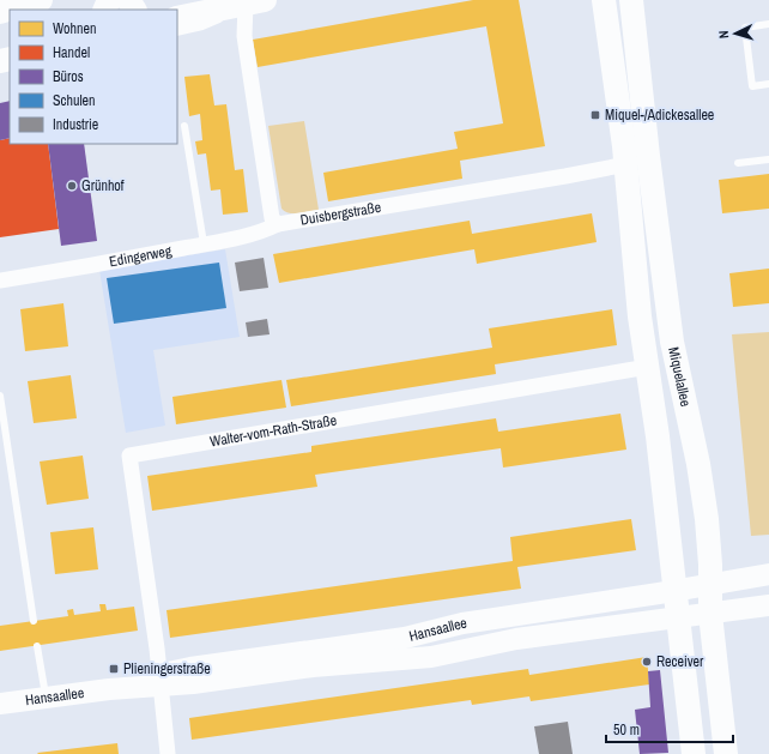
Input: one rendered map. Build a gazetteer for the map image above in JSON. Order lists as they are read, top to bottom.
{
  "streets": {
    "main road": ["Miquelallee", "Hansaallee"],
    "street": ["Duisbergstraße", "Edingerweg", "Walter-vom-Rath-Straße"]
  },
  "crossings": [
    ["Duisbergstraße", "Edingerweg"],
    ["Duisbergstraße", "Miquelallee"],
    ["Miquelallee", "Walter-vom-Rath-Straße"],
    ["Miquelallee", "Hansaallee"],
    ["Walter-vom-Rath-Straße", "Hansaallee"]
  ],
  "places": {
    "transit": ["Miquel-/Adickesallee", "Plieningerstraße"],
    "other": ["Grünhof", "Receiver"]
  },
  "legend": [
    "Wohnen",
    "Handel",
    "Büros",
    "Schulen",
    "Industrie"
  ],
  "scale_bar": "50 m",
  "north": "left"
}
